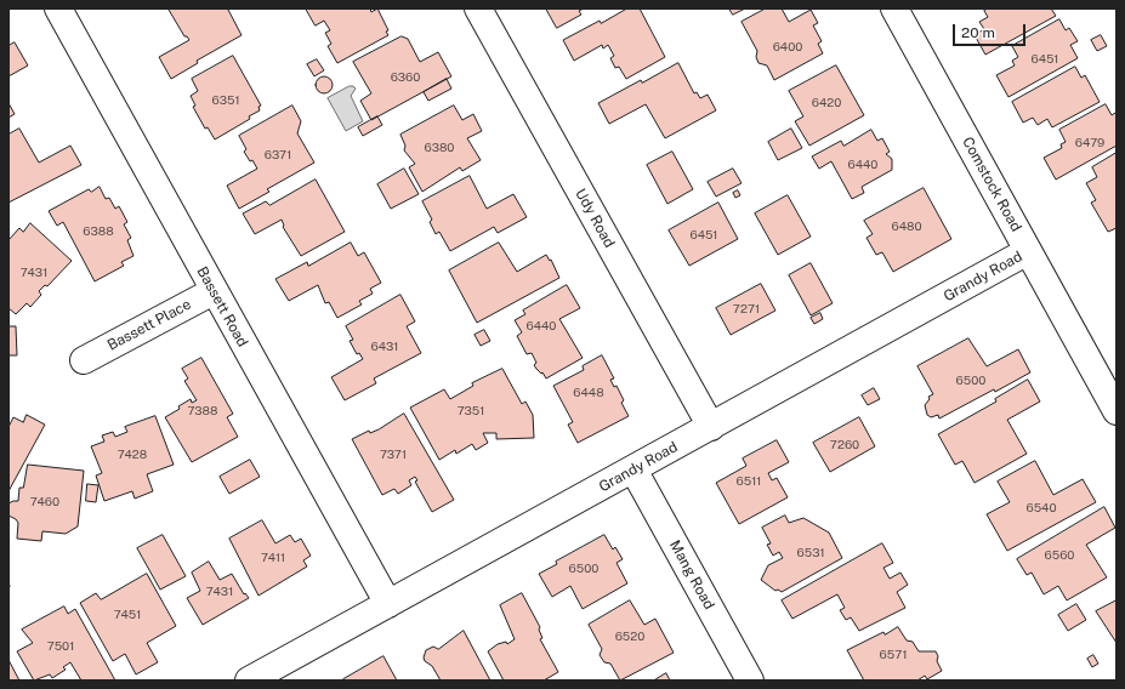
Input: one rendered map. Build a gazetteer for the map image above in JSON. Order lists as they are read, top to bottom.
{
  "streets": {
    "street": [
      "Comstock Road",
      "Udy Road",
      "Grandy Road",
      "Bassett Road",
      "Bassett Place",
      "Mang Road"
    ]
  },
  "crossings": [
    ["Comstock Road", "Grandy Road"],
    ["Udy Road", "Grandy Road"],
    ["Grandy Road", "Bassett Road"],
    ["Grandy Road", "Mang Road"],
    ["Bassett Road", "Bassett Place"]
  ],
  "house_numbers": [
    "6400",
    "6451",
    "6360",
    "6351",
    "6420",
    "6479",
    "6380",
    "6371",
    "6440",
    "6480",
    "6388",
    "6451",
    "7431",
    "7271",
    "6440",
    "6431",
    "6500",
    "6448",
    "7388",
    "7351",
    "7260",
    "7428",
    "7371",
    "6511",
    "7460",
    "6540",
    "6531",
    "6560",
    "7411",
    "6500",
    "7431",
    "7451",
    "6520",
    "7501",
    "6571"
  ],
  "scale_bar": "20 m"
}
